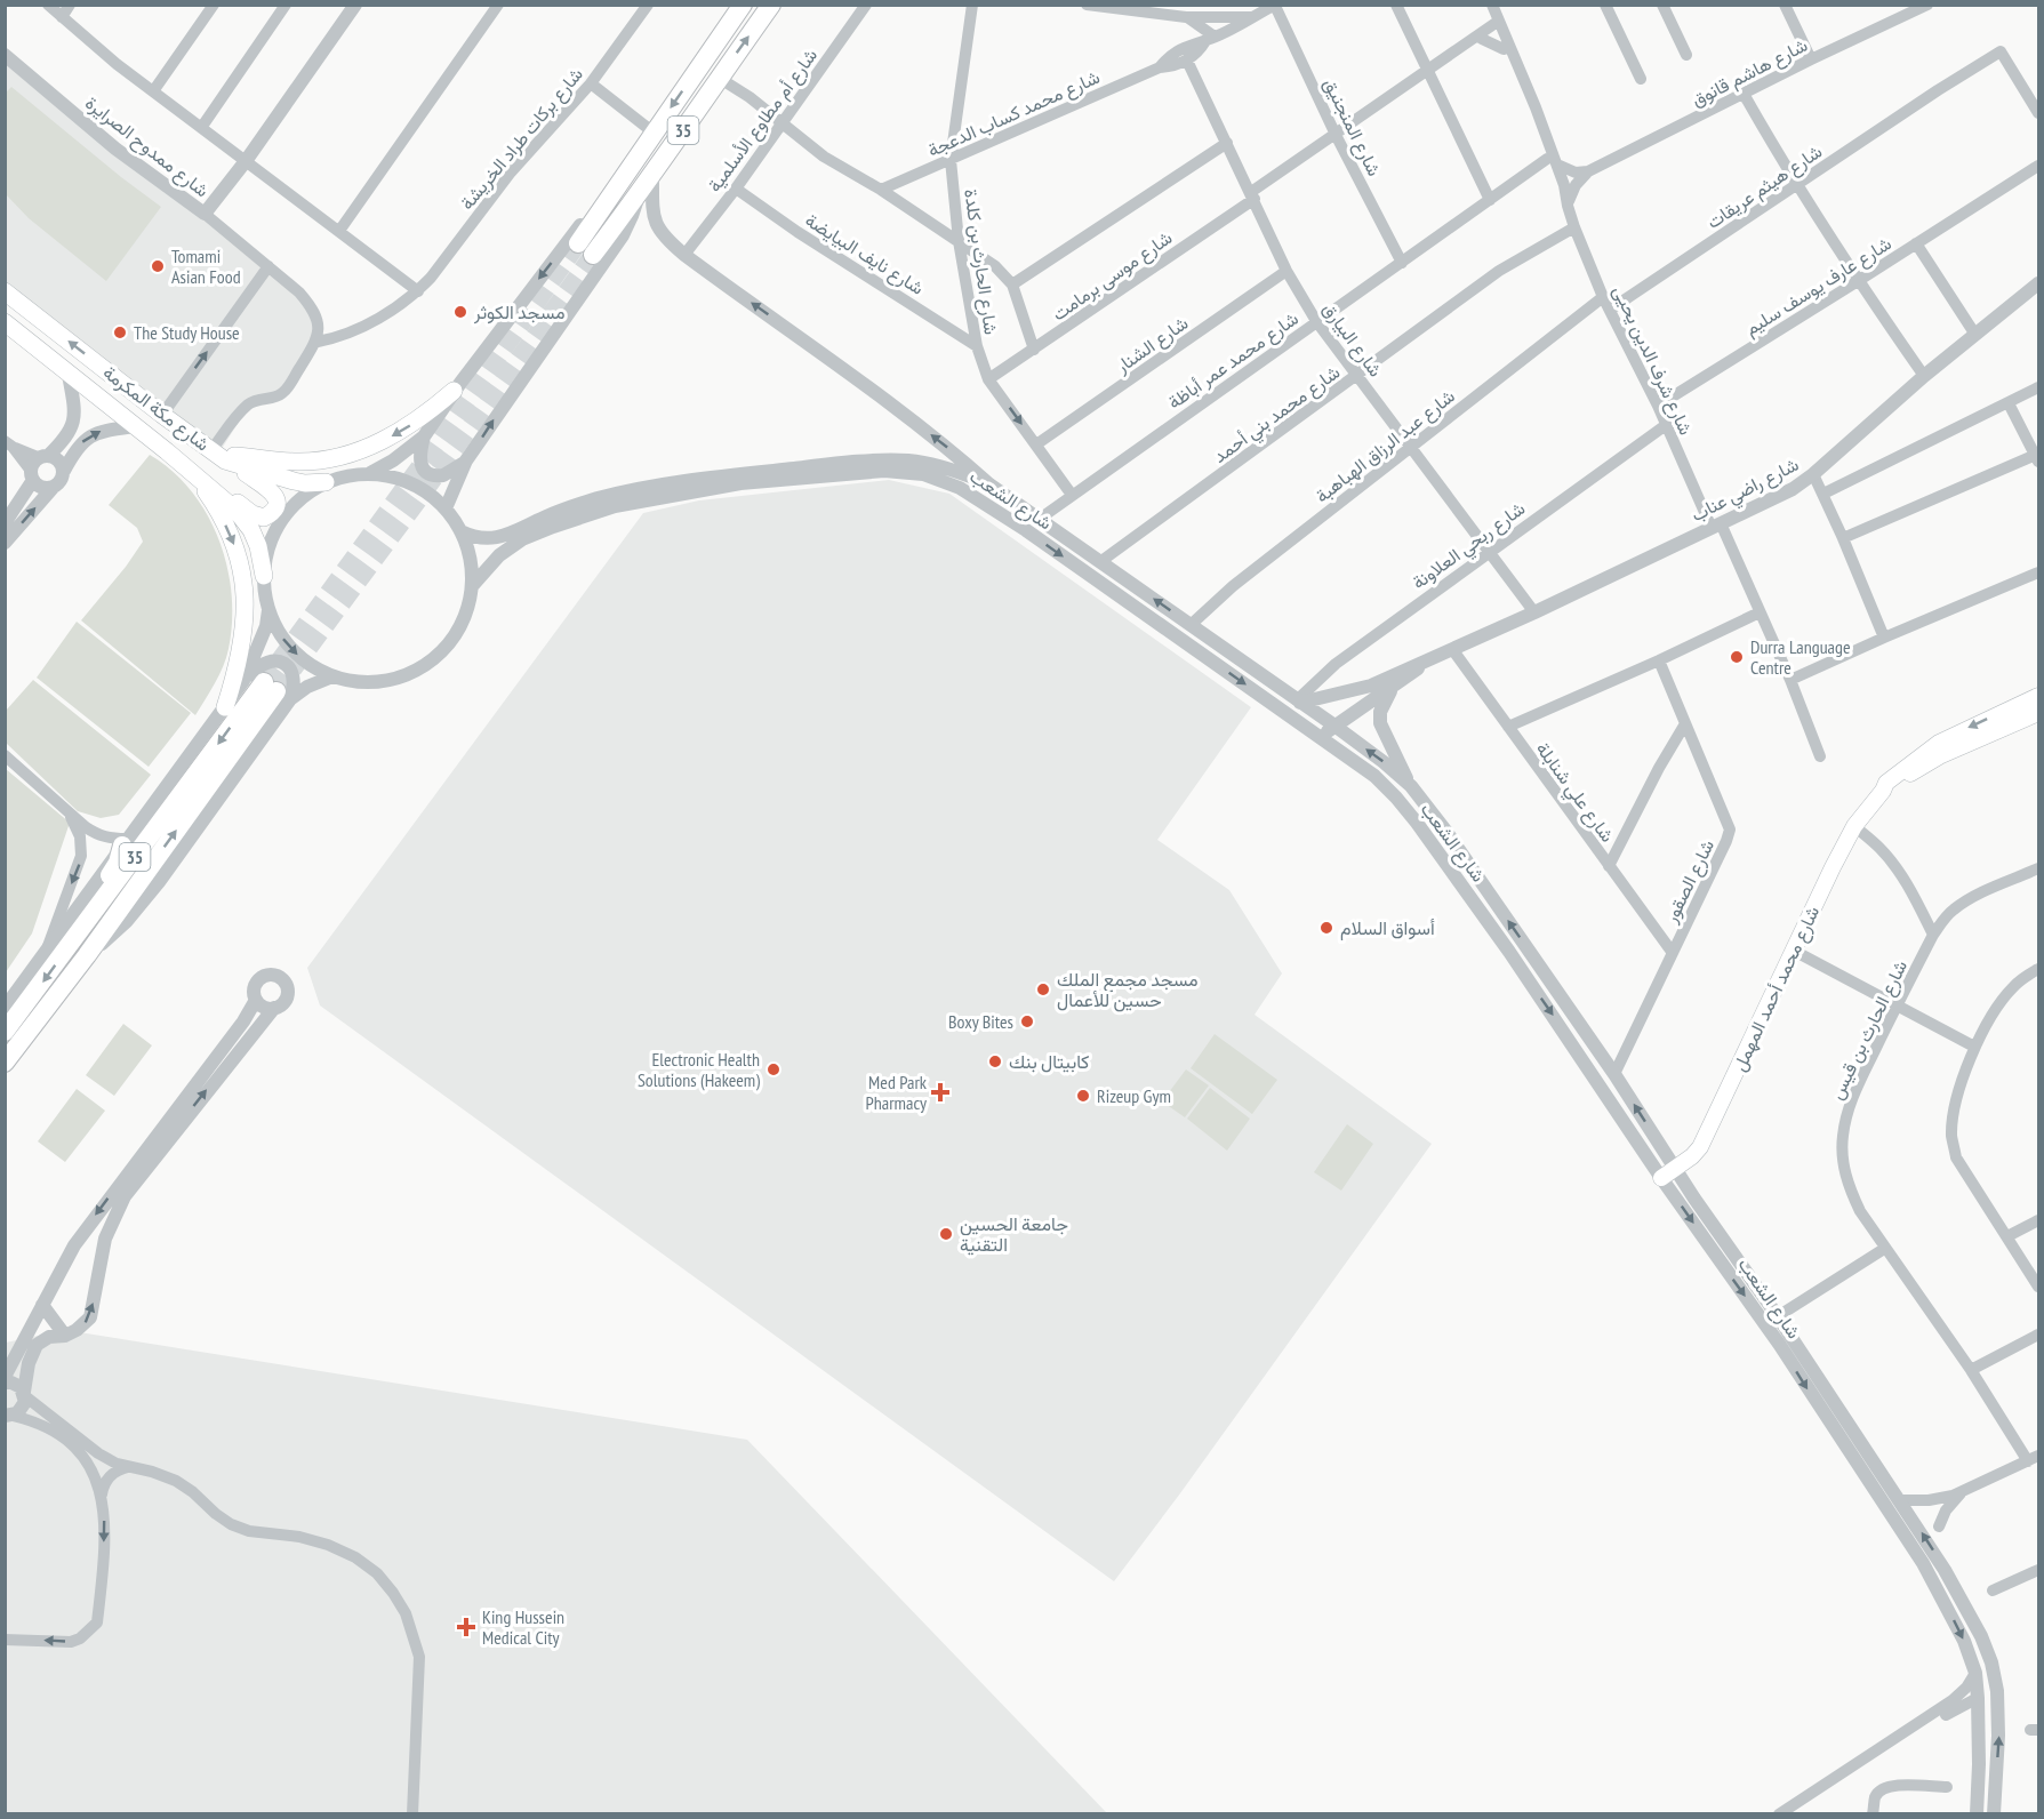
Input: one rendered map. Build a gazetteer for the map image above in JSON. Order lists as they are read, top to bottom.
{
  "streets": {
    "highway": ["35"],
    "main road": ["شارع مكة المكرمة", "شارع محمد أحمد المهمل"],
    "street": [
      "شارع هاشم قانوق",
      "شارع محمد كساب الدعجة",
      "شارع أم مطاوع الأسلمية",
      "شارع المنجنيق",
      "شارع بركات طراد الخريشة",
      "شارع ممدوح الصرايرة",
      "شارع هيثم عريقات",
      "شارع نايف البيايضة",
      "شارع الحارث بن كلدة",
      "شارع موسى برمامت",
      "شارع عارف يوسف سليم",
      "شارع البيارق",
      "شارع الشنار",
      "شارع محمد عمر أباظة",
      "شارع شرف الدين يحيى",
      "شارع محمد بني أحمد",
      "شارع عبد الرزاق الهباهبة",
      "شارع راضي عناب",
      "شارع الشعب",
      "شارع ربحي العلاونة",
      "شارع علي شنابلة",
      "شارع الصقور",
      "شارع الحارث بن قيس"
    ]
  },
  "crossings": [
    ["شارع هاشم قانوق", "شارع شرف الدين يحيى"],
    ["شارع محمد كساب الدعجة", "شارع المنجنيق"],
    ["شارع محمد كساب الدعجة", "شارع الحارث بن كلدة"],
    ["شارع محمد كساب الدعجة", "شارع البيارق"],
    ["شارع أم مطاوع الأسلمية", "شارع نايف البيايضة"],
    ["شارع أم مطاوع الأسلمية", "شارع الشعب"],
    ["شارع المنجنيق", "شارع موسى برمامت"],
    ["شارع المنجنيق", "شارع محمد عمر أباظة"],
    ["35", "شارع الشعب"],
    ["شارع بركات طراد الخريشة", "شارع ممدوح الصرايرة"],
    ["شارع هيثم عريقات", "شارع شرف الدين يحيى"],
    ["شارع نايف البيايضة", "شارع الحارث بن كلدة"],
    ["شارع الحارث بن كلدة", "شارع موسى برمامت"],
    ["شارع الحارث بن كلدة", "شارع الشنار"],
    ["شارع الحارث بن كلدة", "شارع محمد عمر أباظة"],
    ["شارع موسى برمامت", "شارع البيارق"],
    ["شارع عارف يوسف سليم", "شارع شرف الدين يحيى"],
    ["شارع البيارق", "شارع الشنار"],
    ["شارع البيارق", "شارع محمد عمر أباظة"],
    ["شارع البيارق", "شارع محمد بني أحمد"],
    ["شارع البيارق", "شارع عبد الرزاق الهباهبة"],
    ["شارع البيارق", "شارع راضي عناب"],
    ["شارع البيارق", "شارع ربحي العلاونة"],
    ["شارع محمد عمر أباظة", "شارع شرف الدين يحيى"],
    ["شارع محمد عمر أباظة", "شارع الشعب"],
    ["شارع شرف الدين يحيى", "شارع محمد بني أحمد"],
    ["شارع شرف الدين يحيى", "شارع عبد الرزاق الهباهبة"],
    ["شارع شرف الدين يحيى", "شارع راضي عناب"],
    ["شارع شرف الدين يحيى", "شارع ربحي العلاونة"],
    ["شارع مكة المكرمة", "شارع الشعب"],
    ["شارع محمد بني أحمد", "شارع الشعب"],
    ["شارع عبد الرزاق الهباهبة", "شارع الشعب"],
    ["شارع راضي عناب", "شارع الشعب"],
    ["شارع راضي عناب", "شارع ربحي العلاونة"],
    ["شارع راضي عناب", "شارع علي شنابلة"],
    ["شارع الشعب", "شارع ربحي العلاونة"],
    ["شارع الشعب", "شارع الصقور"],
    ["شارع الشعب", "شارع محمد أحمد المهمل"],
    ["شارع علي شنابلة", "شارع الصقور"]
  ],
  "places": {
    "other": [
      "Tomami Asian Food",
      "مسجد الكوثر",
      "The Study House",
      "Durra Language Centre",
      "أسواق السلام",
      "مسجد مجمع الملك حسين للأعمال",
      "Boxy Bites",
      "كابيتال بنك",
      "Electronic Health Solutions (Hakeem)",
      "Rizeup Gym",
      "جامعة الحسين التقنية"
    ],
    "health": ["Med Park Pharmacy", "King Hussein Medical City"]
  }
}
